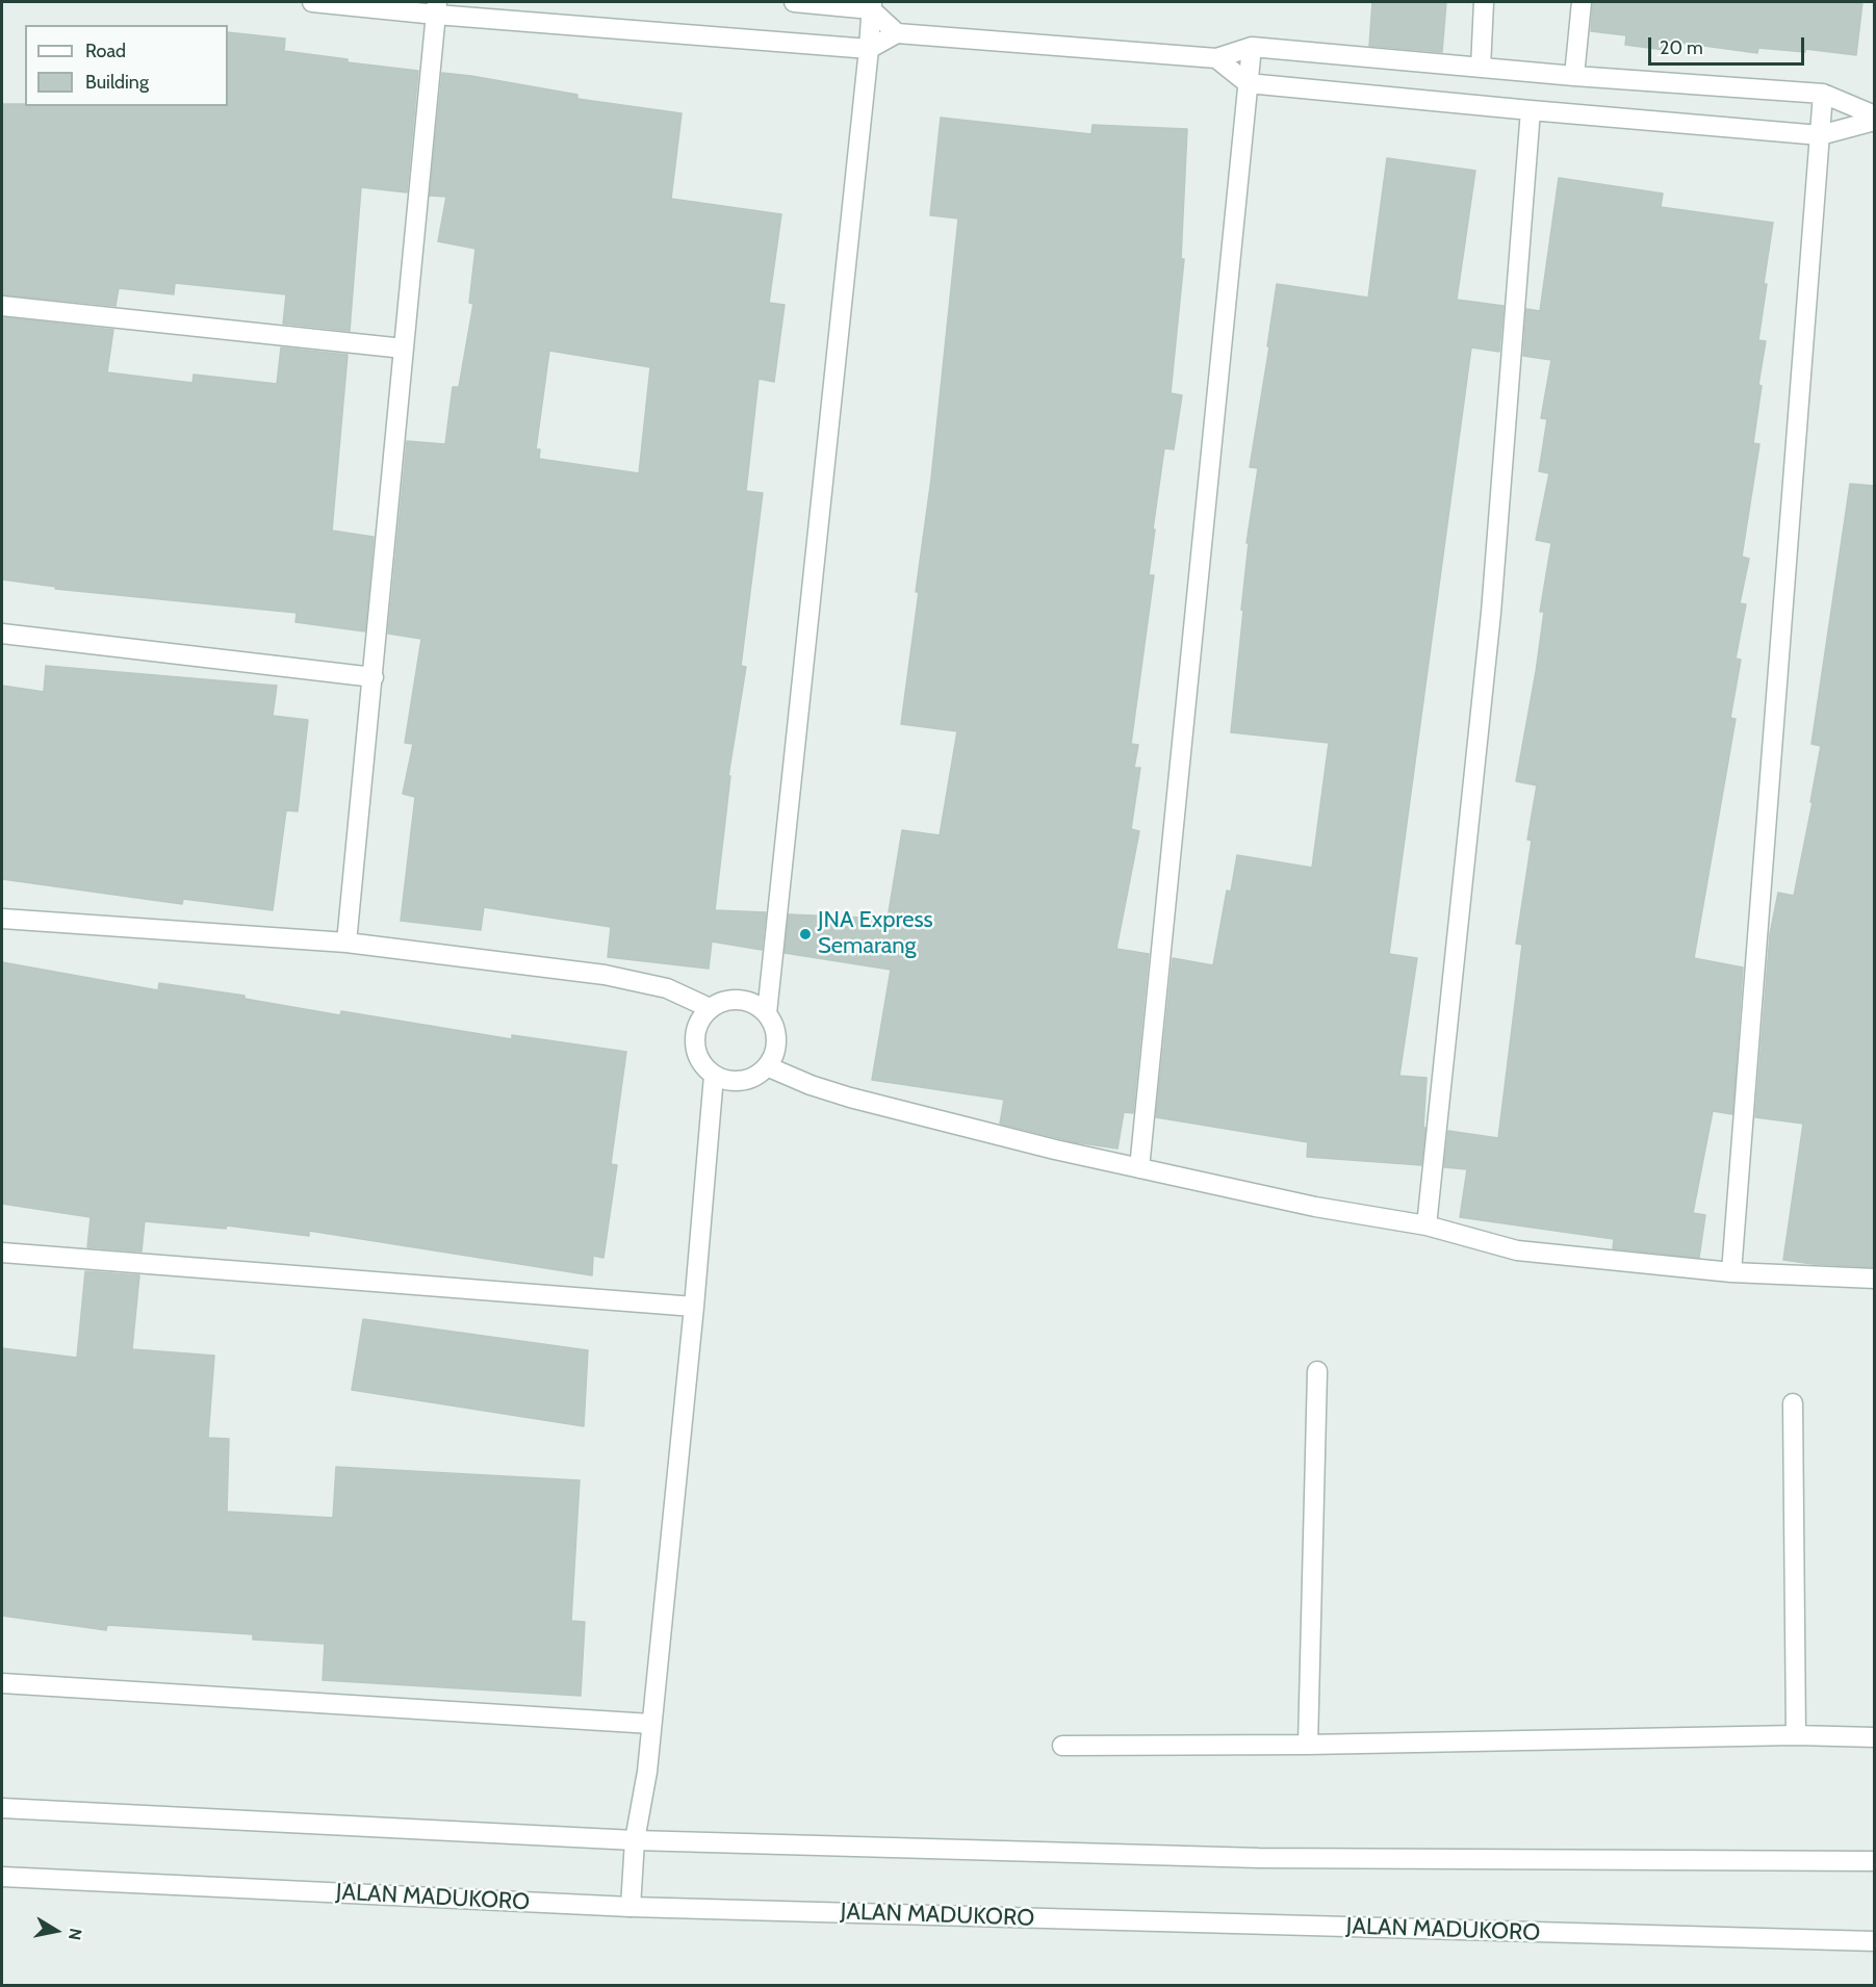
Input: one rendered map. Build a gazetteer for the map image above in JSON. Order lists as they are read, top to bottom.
{
  "streets": {
    "street": ["JALAN MADUKORO"]
  },
  "places": ["JNA Express Semarang"],
  "legend": ["Road", "Building"],
  "scale_bar": "20 m",
  "north": "right"
}
